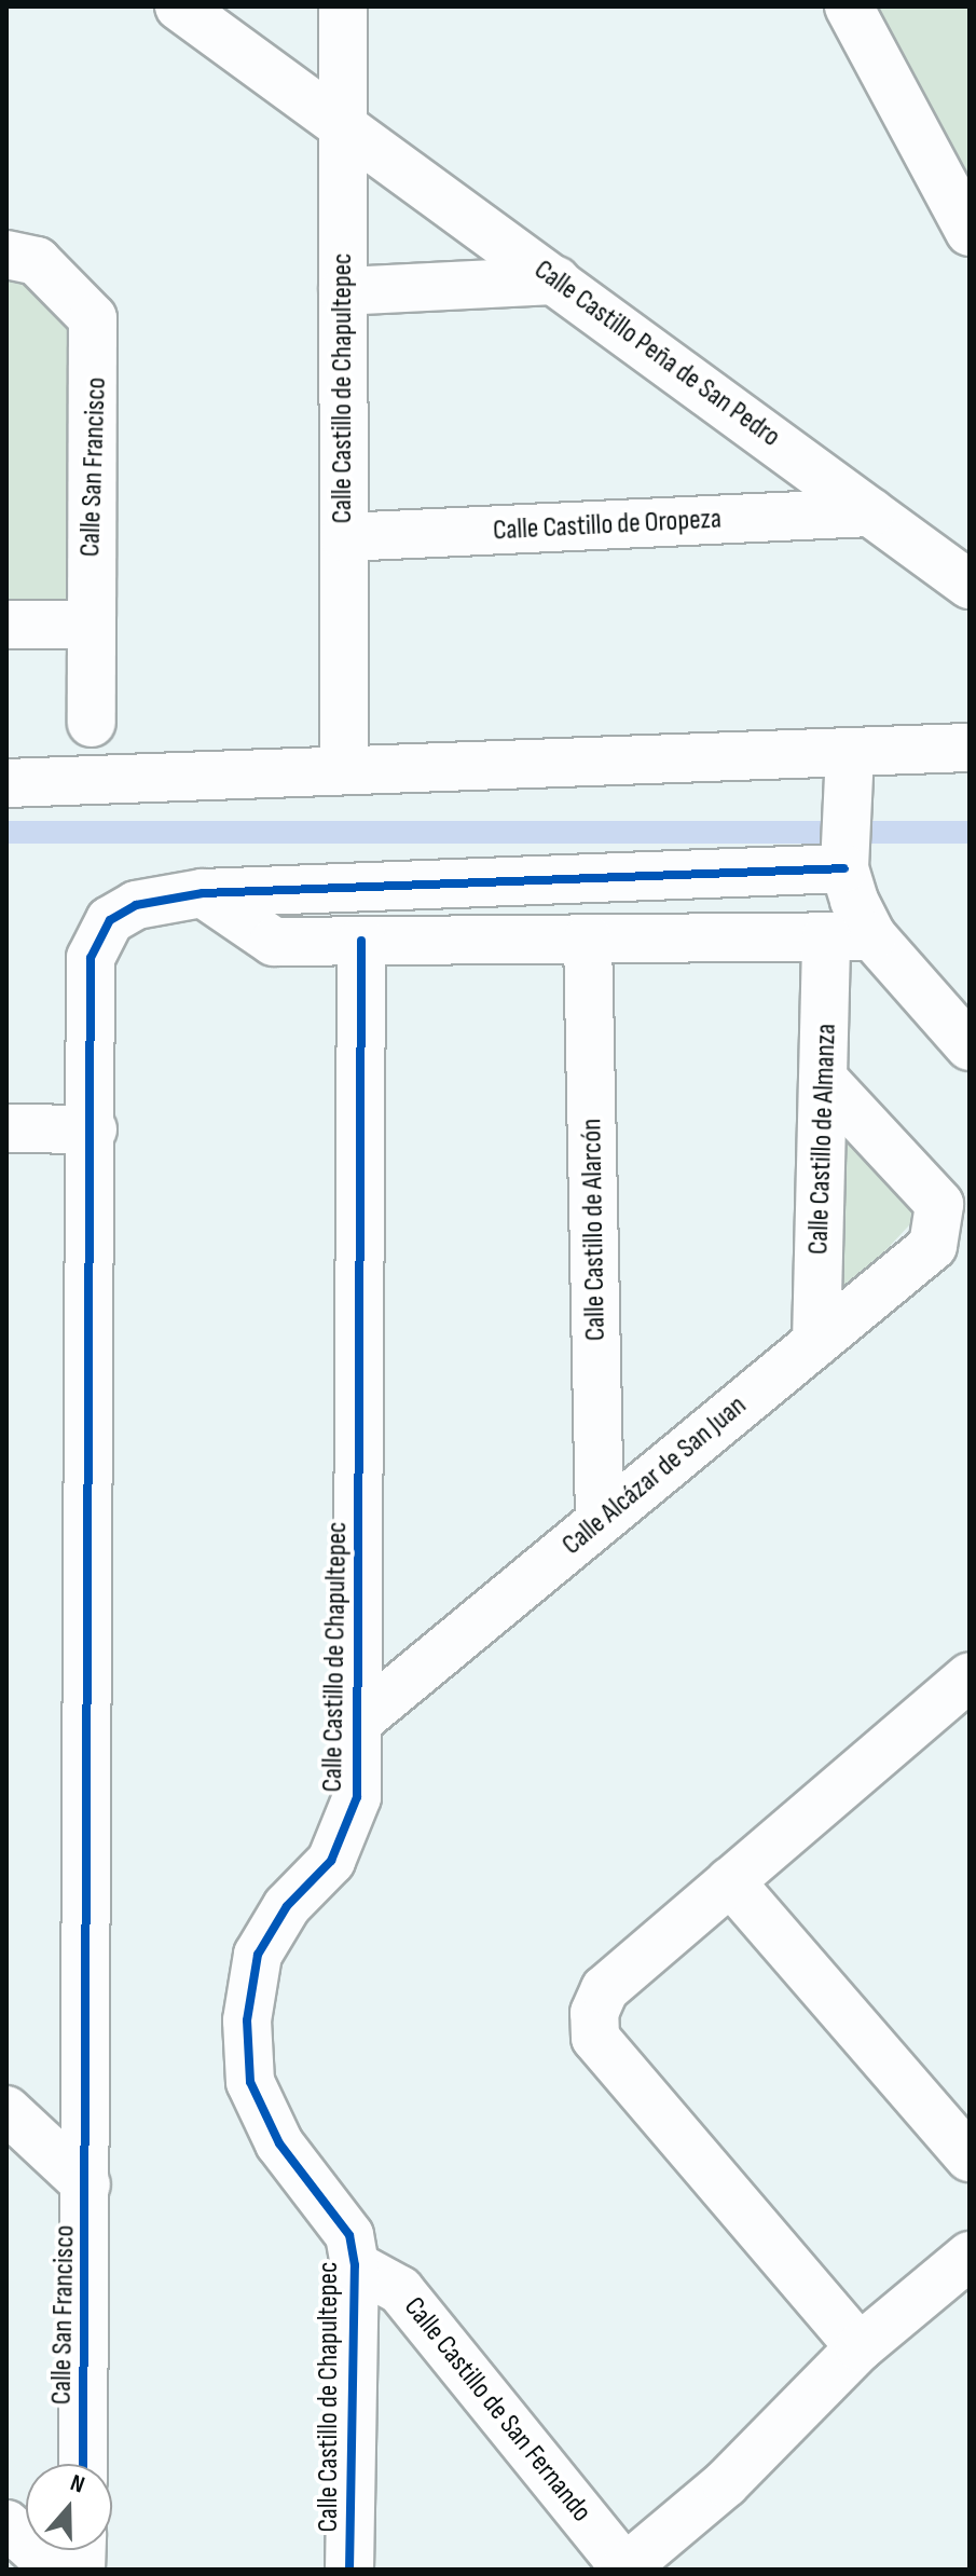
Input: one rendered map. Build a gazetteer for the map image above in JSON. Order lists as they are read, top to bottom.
{
  "streets": {
    "street": [
      "Calle Castillo Peña de San Pedro",
      "Calle Castillo de Chapultepec",
      "Calle San Francisco",
      "Calle Castillo de Oropeza",
      "Calle Castillo de Almanza",
      "Calle Castillo de Alarcón",
      "Calle Alcázar de San Juan",
      "Calle Castillo de San Fernando"
    ]
  },
  "crossings": [
    ["Calle Castillo Peña de San Pedro", "Calle Castillo de Chapultepec"],
    ["Calle Castillo Peña de San Pedro", "Calle Castillo de Oropeza"],
    ["Calle Castillo de Chapultepec", "Calle Castillo de Oropeza"],
    ["Calle Castillo de Chapultepec", "Calle Alcázar de San Juan"],
    ["Calle Castillo de Chapultepec", "Calle Castillo de San Fernando"],
    ["Calle Castillo de Almanza", "Calle Alcázar de San Juan"],
    ["Calle Castillo de Alarcón", "Calle Alcázar de San Juan"]
  ],
  "north": "top"
}
